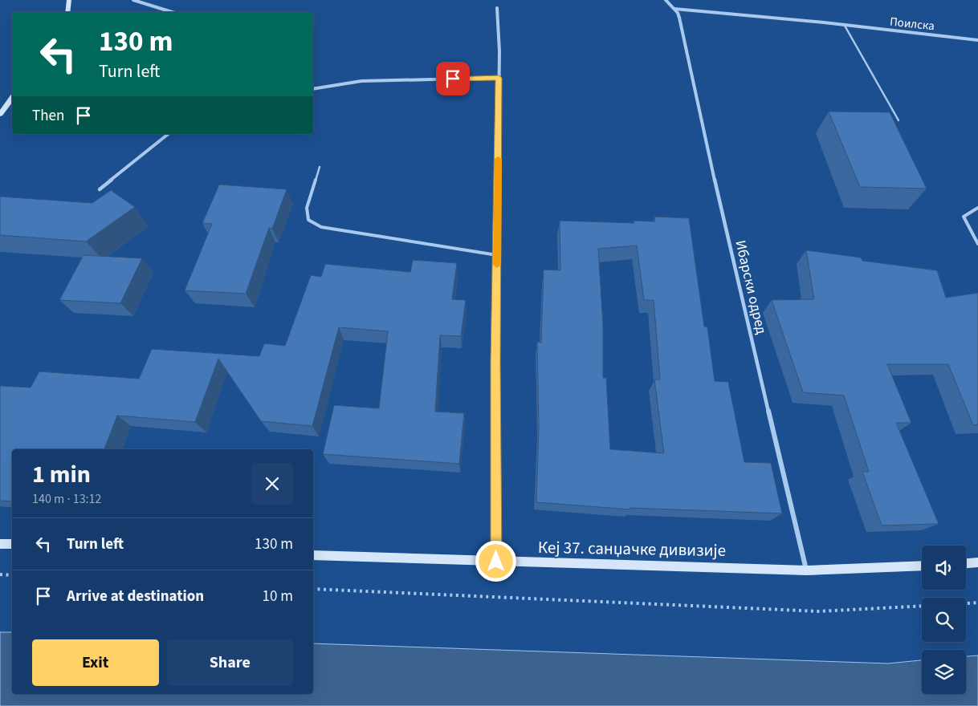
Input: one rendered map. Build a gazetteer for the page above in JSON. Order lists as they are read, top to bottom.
{
  "streets": {
    "street": ["Поилска", "Ибарски одред", "Кеј 37. санџачке дивизије"]
  },
  "crossings": [
    ["Поилска", "Ибарски одред"],
    ["Ибарски одред", "Кеј 37. санџачке дивизије"]
  ],
  "page": {
    "turn": ["130 m", "Turn left"],
    "then": "Then",
    "heading": ["1 min", "140 m · 13:12"],
    "list": [
      {
        "name": "Turn left",
        "value": "130 m"
      },
      {
        "name": "Arrive at destination",
        "value": "10 m"
      }
    ],
    "buttons": ["Exit", "Share"]
  }
}
